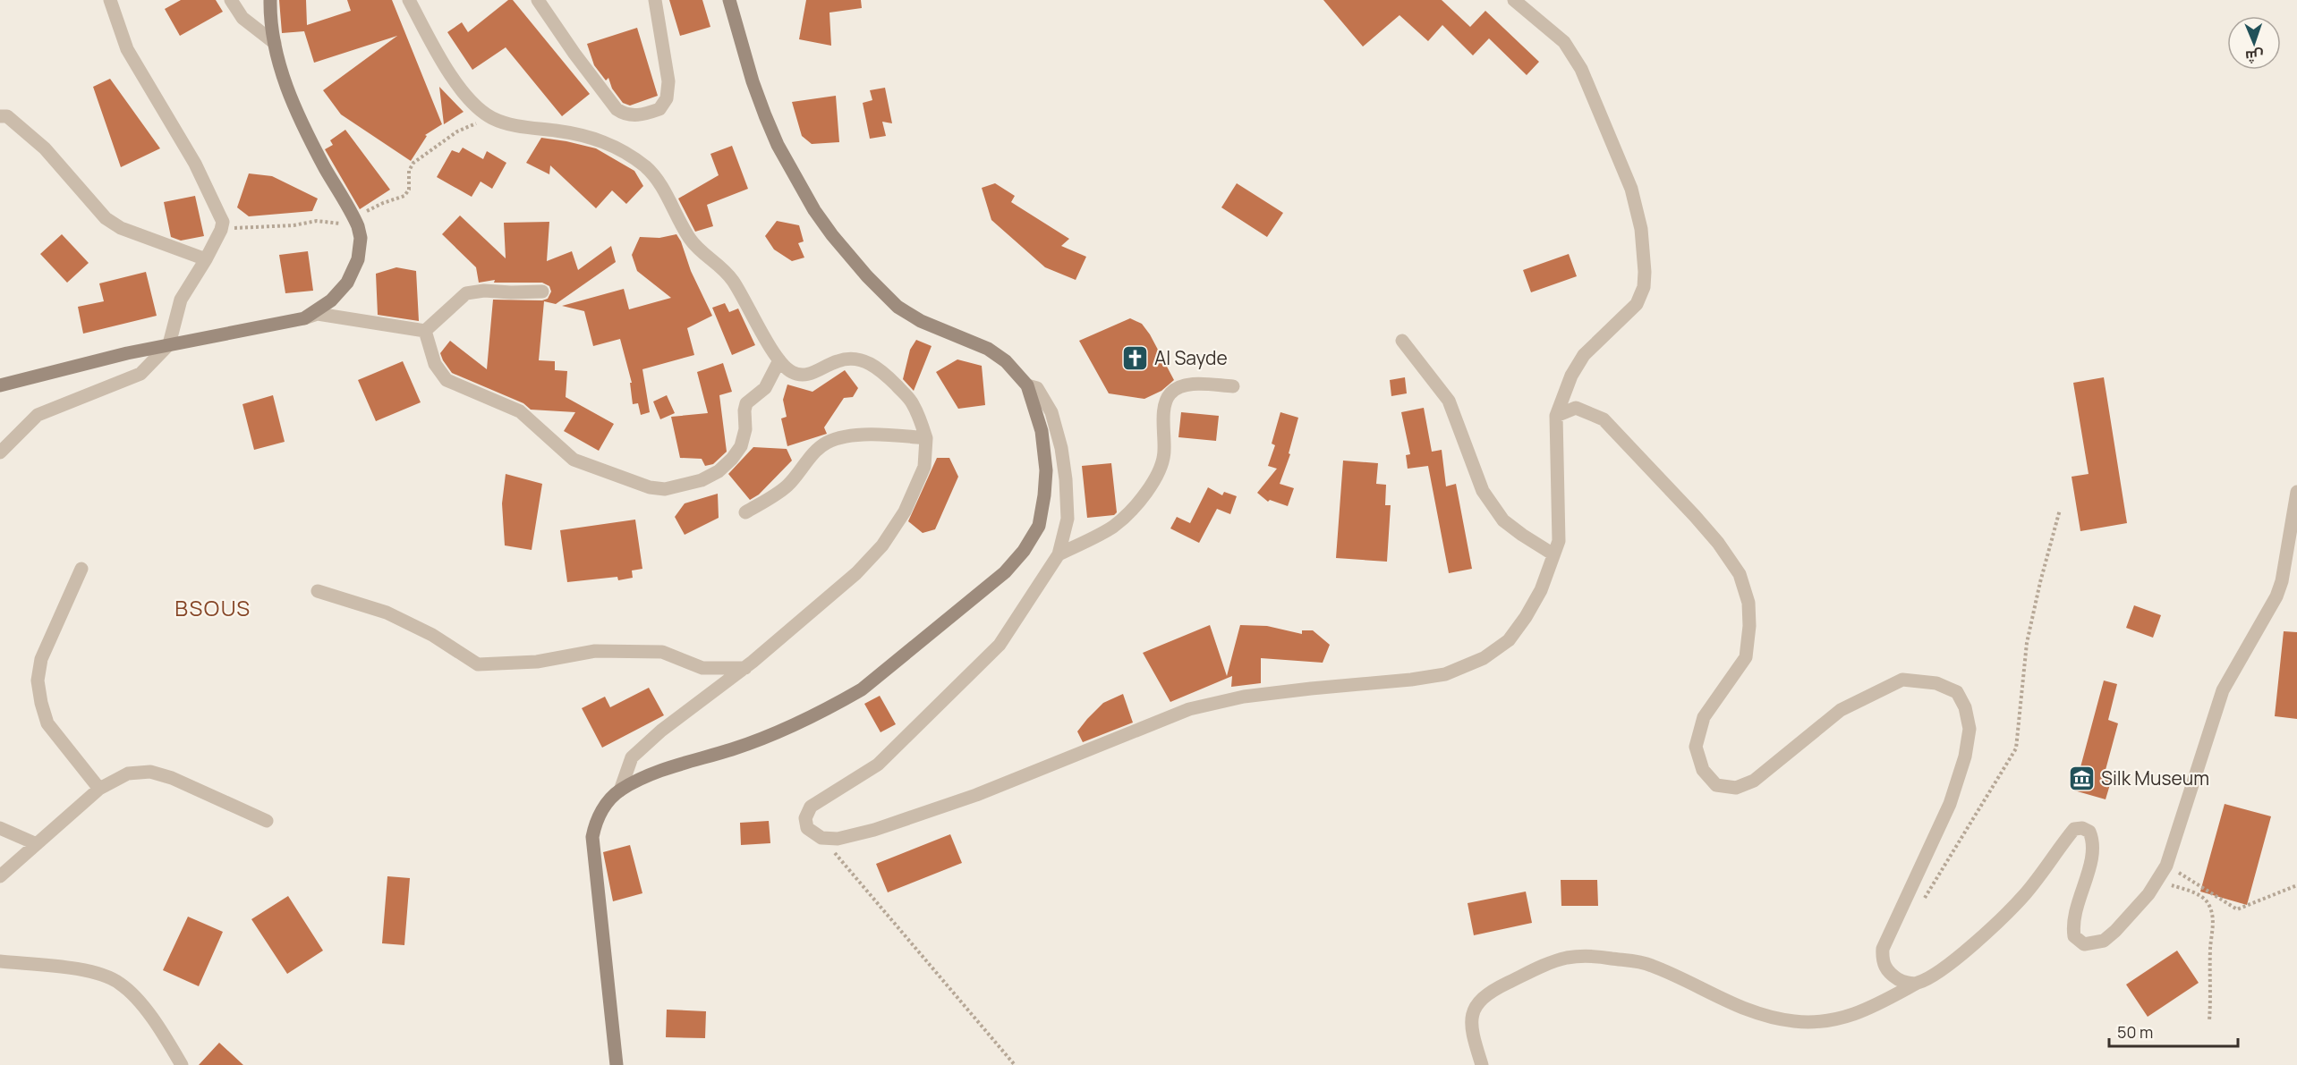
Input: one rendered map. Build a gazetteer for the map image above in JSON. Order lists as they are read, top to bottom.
{
  "districts": ["BSOUS"],
  "places": {
    "church": ["Al Sayde"],
    "museum": ["Silk Museum"]
  },
  "scale_bar": "50 m",
  "north": "bottom"
}
